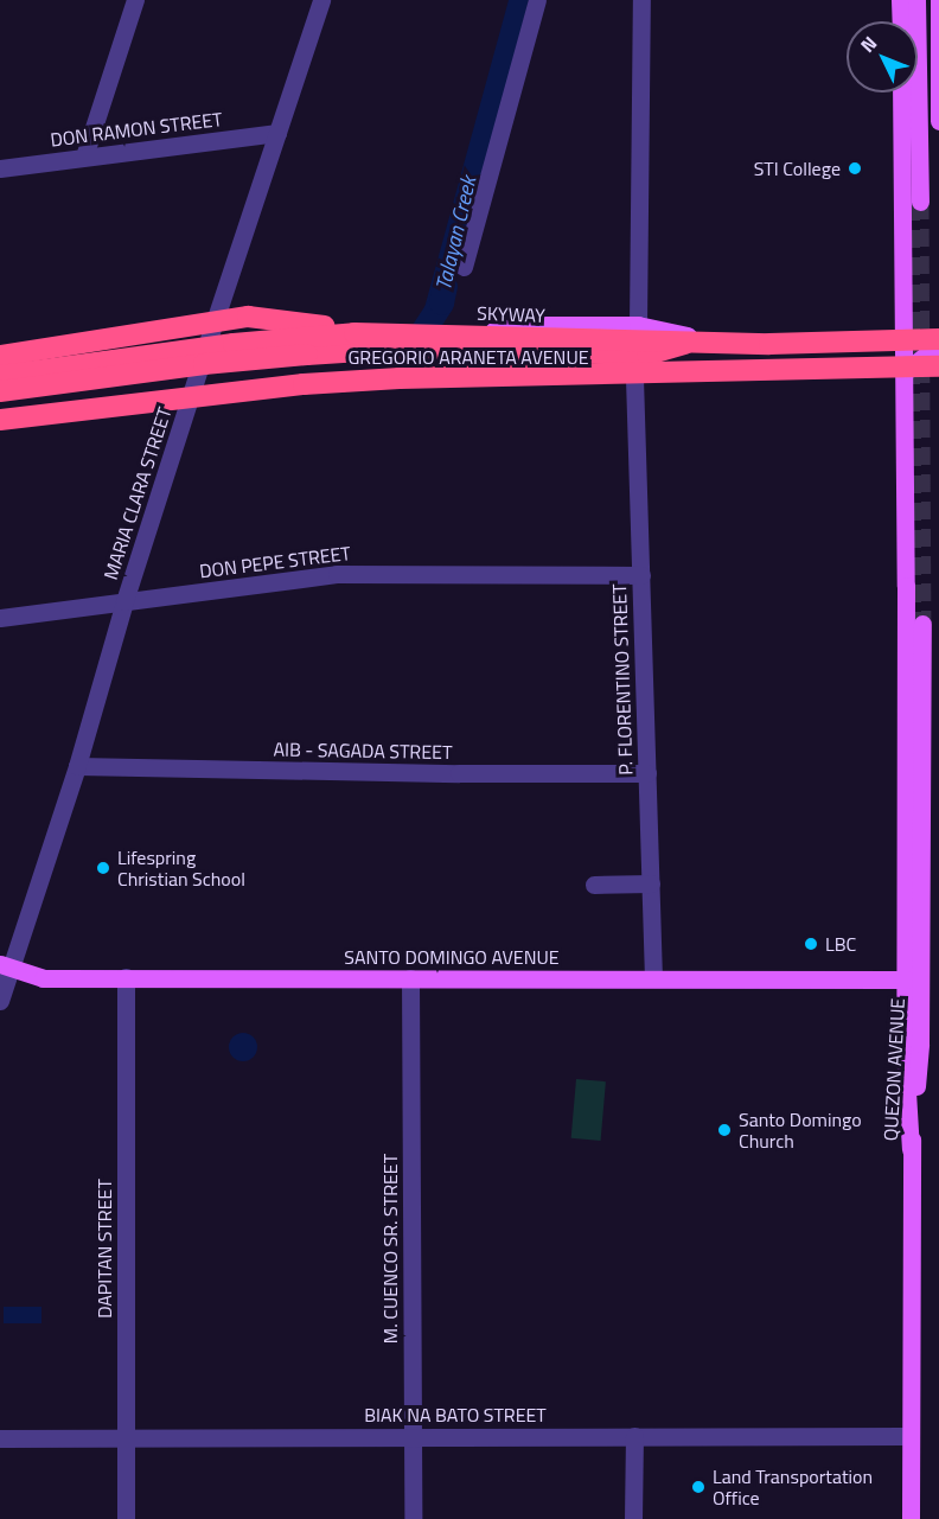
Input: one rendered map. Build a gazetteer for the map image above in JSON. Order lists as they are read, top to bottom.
{
  "streets": {
    "highway": ["SKYWAY"],
    "main road": ["GREGORIO ARANETA AVENUE", "SANTO DOMINGO AVENUE", "QUEZON AVENUE"],
    "street": [
      "DON RAMON STREET",
      "MARIA CLARA STREET",
      "DON PEPE STREET",
      "P. FLORENTINO STREET",
      "AIB - SAGADA STREET",
      "DAPITAN STREET",
      "M. CUENCO SR. STREET",
      "BIAK NA BATO STREET"
    ]
  },
  "crossings": [
    ["DON RAMON STREET", "MARIA CLARA STREET"],
    ["SKYWAY", "GREGORIO ARANETA AVENUE"],
    ["GREGORIO ARANETA AVENUE", "MARIA CLARA STREET"],
    ["GREGORIO ARANETA AVENUE", "P. FLORENTINO STREET"],
    ["MARIA CLARA STREET", "DON PEPE STREET"],
    ["MARIA CLARA STREET", "AIB - SAGADA STREET"],
    ["MARIA CLARA STREET", "SANTO DOMINGO AVENUE"],
    ["DON PEPE STREET", "P. FLORENTINO STREET"],
    ["P. FLORENTINO STREET", "AIB - SAGADA STREET"],
    ["P. FLORENTINO STREET", "SANTO DOMINGO AVENUE"],
    ["SANTO DOMINGO AVENUE", "DAPITAN STREET"],
    ["SANTO DOMINGO AVENUE", "M. CUENCO SR. STREET"],
    ["QUEZON AVENUE", "BIAK NA BATO STREET"],
    ["DAPITAN STREET", "BIAK NA BATO STREET"],
    ["M. CUENCO SR. STREET", "BIAK NA BATO STREET"]
  ],
  "water": ["Talayan Creek"],
  "places": [
    "STI College",
    "Lifespring Christian School",
    "LBC",
    "Santo Domingo Church",
    "Land Transportation Office"
  ],
  "north": "top left"
}
